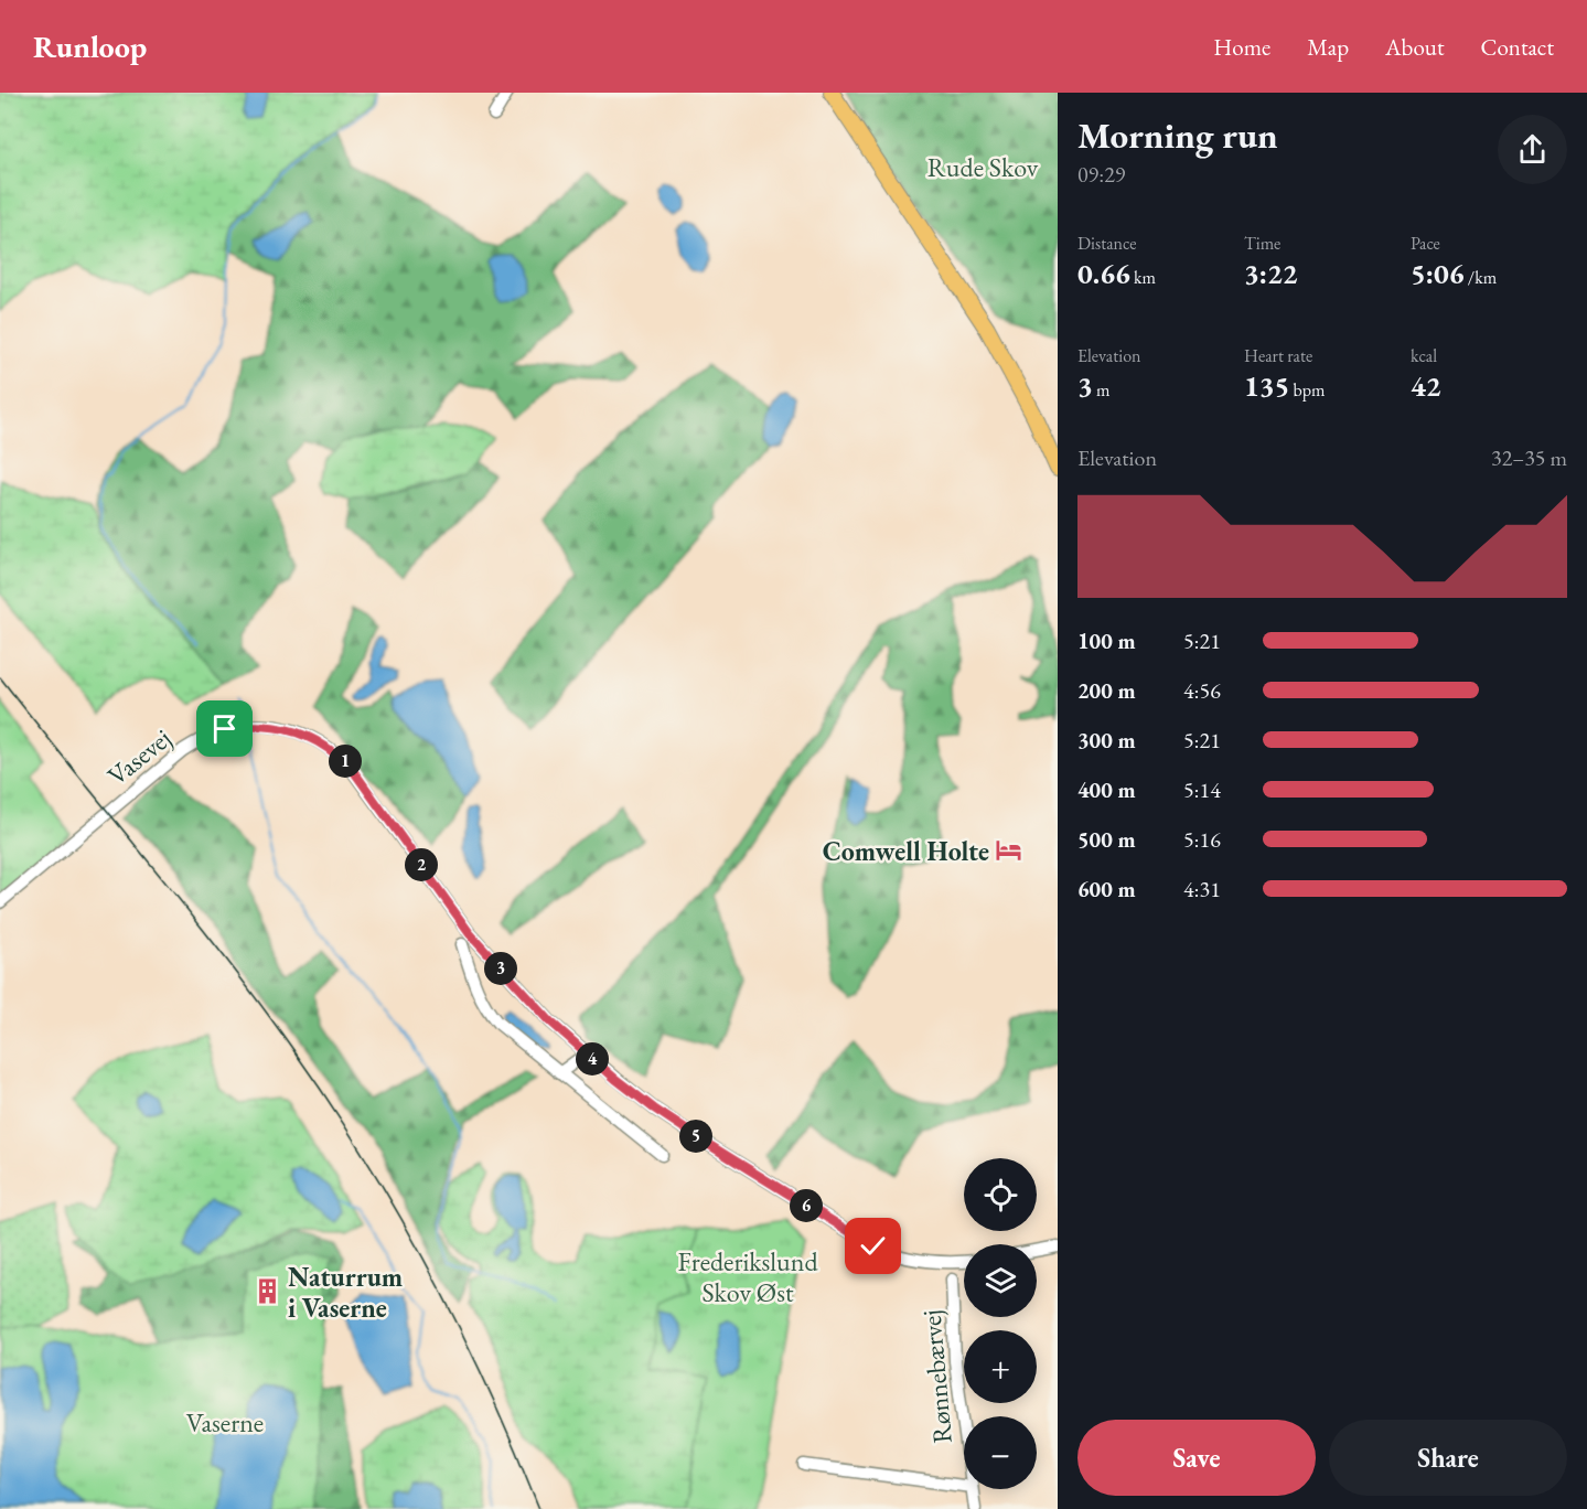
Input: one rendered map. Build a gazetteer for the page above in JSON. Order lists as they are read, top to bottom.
{
  "streets": {
    "street": ["Vasevej", "Rønnebærvej"]
  },
  "parks": ["Rude Skov", "Frederikslund Skov Øst", "Vaserne"],
  "places": {
    "hotel": ["Comwell Holte"],
    "building": ["Naturrum i Vaserne"]
  },
  "page": {
    "header": "Runloop",
    "nav": [
      "Home",
      "Map",
      "About",
      "Contact"
    ],
    "heading": ["Morning run", "09:29"],
    "stats": [
      ["Distance", "0.66 km"],
      ["Time", "3:22"],
      ["Pace", "5:06 /km"],
      ["Elevation", "3 m"],
      ["Heart rate", "135 bpm"],
      ["kcal", "42"]
    ],
    "chart": ["Elevation", "32–35 m"],
    "list": [
      {
        "name": "100 m",
        "note": "5:21"
      },
      {
        "name": "200 m",
        "note": "4:56"
      },
      {
        "name": "300 m",
        "note": "5:21"
      },
      {
        "name": "400 m",
        "note": "5:14"
      },
      {
        "name": "500 m",
        "note": "5:16"
      },
      {
        "name": "600 m",
        "note": "4:31"
      }
    ],
    "pins": [
      "1",
      "2",
      "3",
      "4",
      "5",
      "6"
    ],
    "map_buttons": ["+", "−"],
    "buttons": ["Save", "Share"]
  }
}
